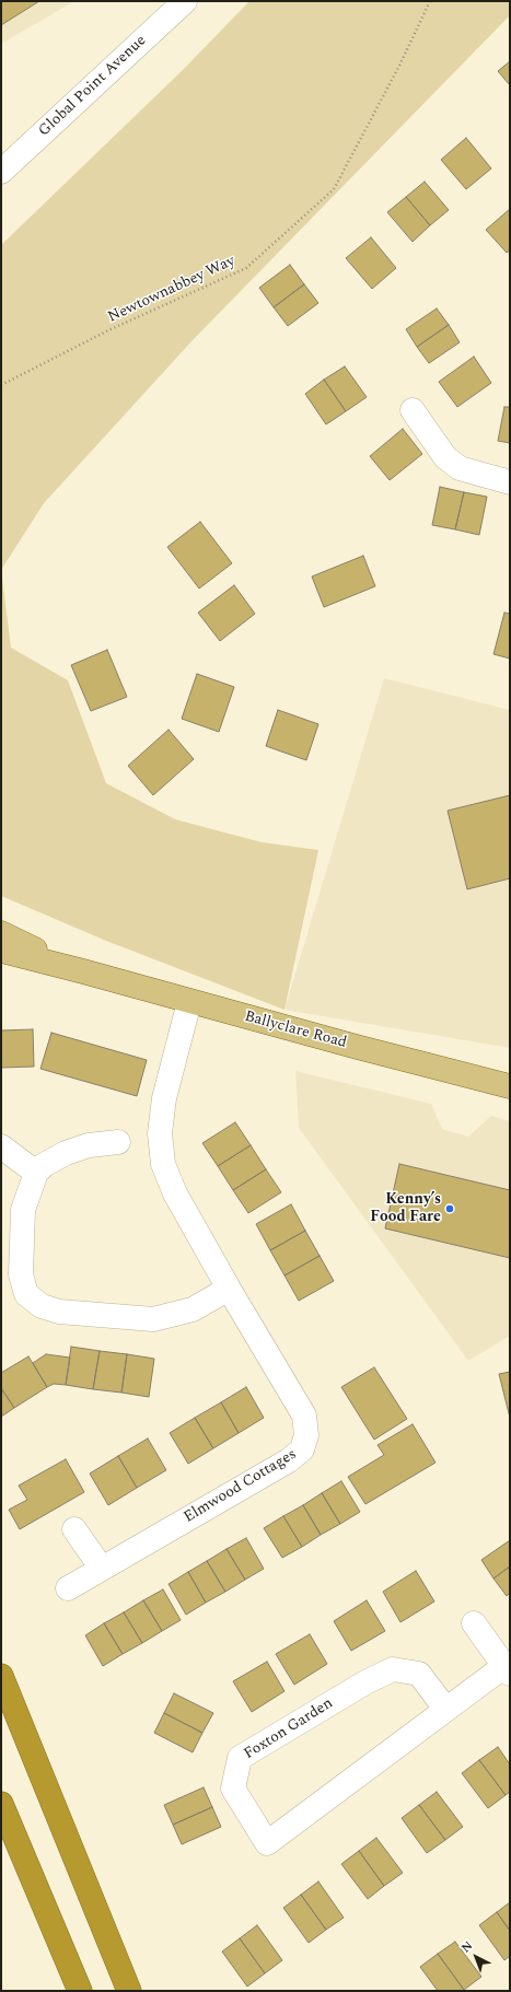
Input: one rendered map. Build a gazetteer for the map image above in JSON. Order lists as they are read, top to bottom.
{
  "streets": {
    "main road": ["Ballyclare Road"],
    "street": ["Global Point Avenue", "Elmwood Cottages", "Foxton Garden"],
    "path": ["Newtownabbey Way"]
  },
  "crossings": [
    ["Ballyclare Road", "Elmwood Cottages"]
  ],
  "places": ["Kenny’s Food Fare"],
  "north": "top left"
}
